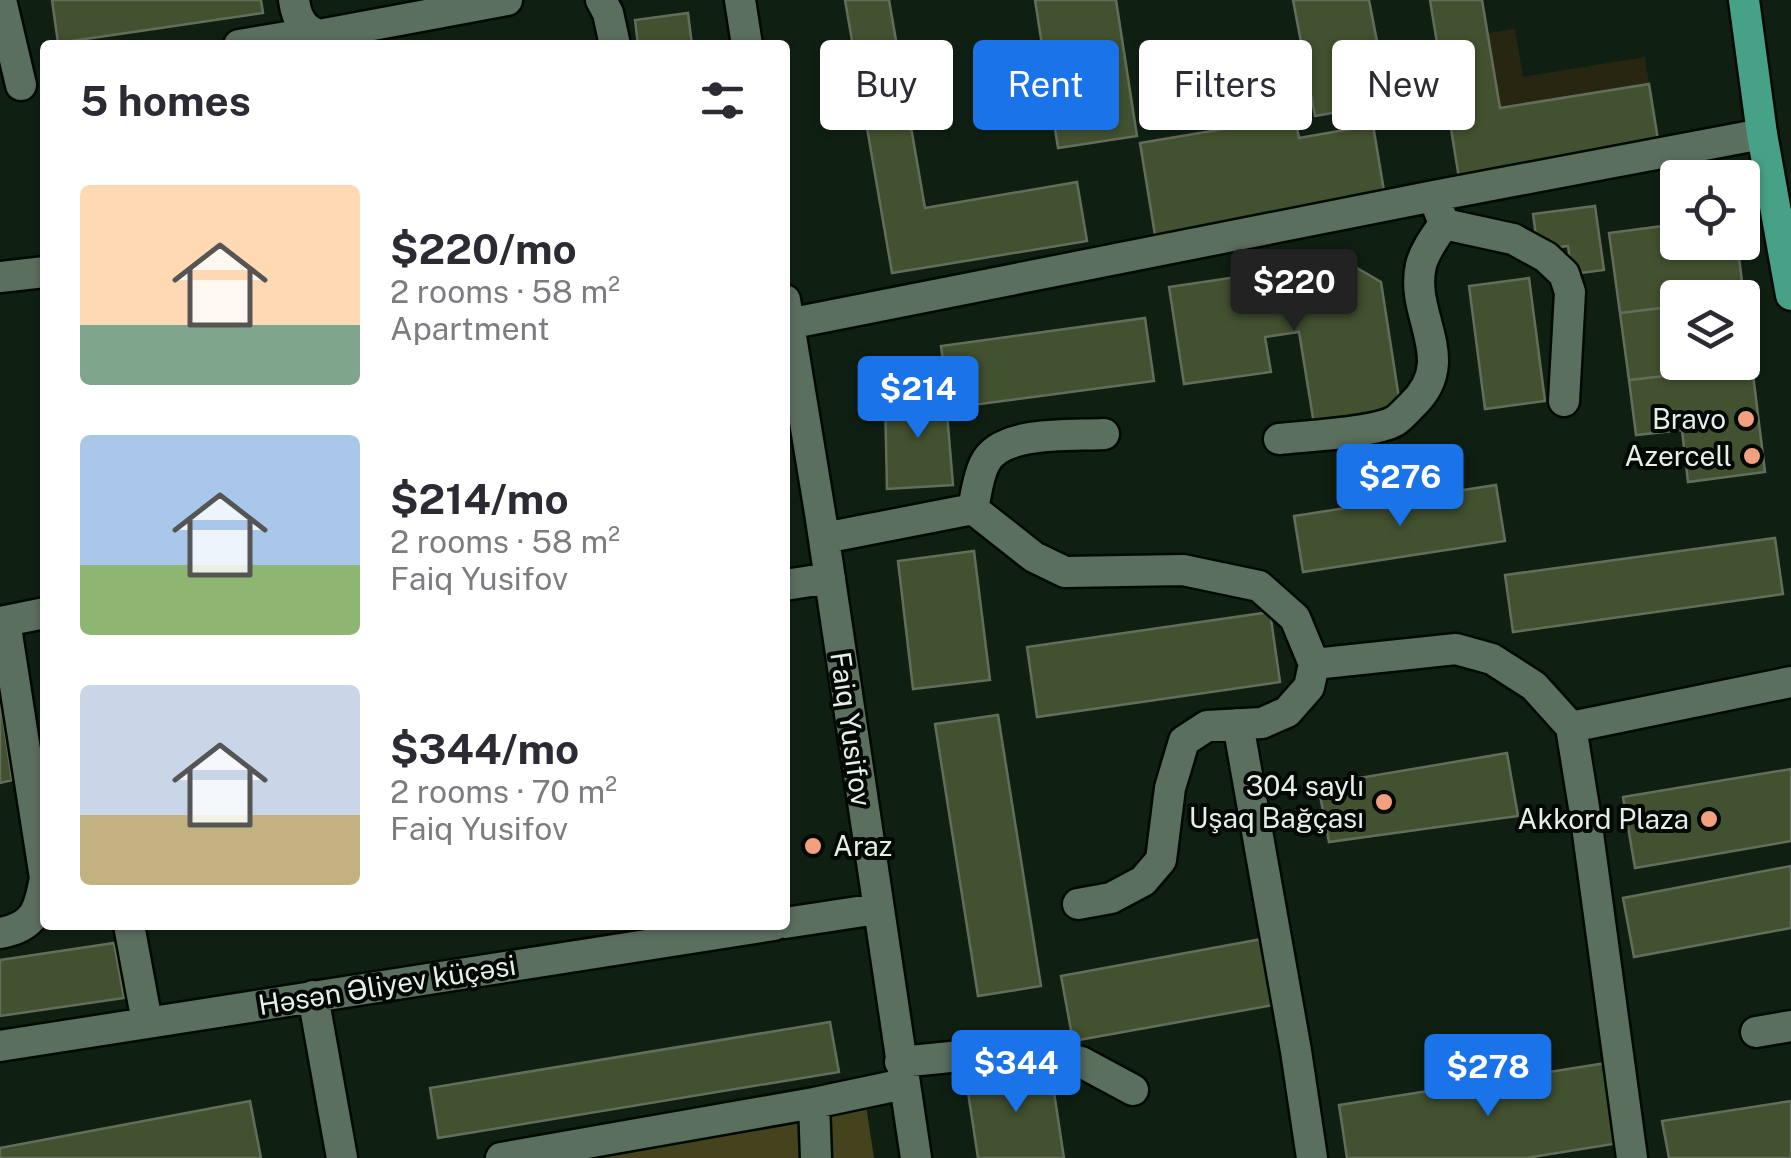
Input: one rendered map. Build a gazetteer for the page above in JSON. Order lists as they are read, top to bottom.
{
  "streets": {
    "street": ["Faiq Yusifov", "Həsən Əliyev küçəsi"]
  },
  "places": [
    "Bravo",
    "Azercell",
    "304 saylı Uşaq Bağçası",
    "Akkord Plaza",
    "Araz"
  ],
  "page": {
    "chip": [
      "Buy",
      "Rent",
      "Filters",
      "New"
    ],
    "heading": "5 homes",
    "list": [
      {
        "name": "$220/mo",
        "note": "2 rooms · 58 m² · Apartment"
      },
      {
        "name": "$214/mo",
        "note": "2 rooms · 58 m² · Faiq Yusifov"
      },
      {
        "name": "$344/mo",
        "note": "2 rooms · 70 m² · Faiq Yusifov"
      }
    ],
    "price": [
      "$220",
      "$214",
      "$276",
      "$344",
      "$278"
    ]
  }
}
